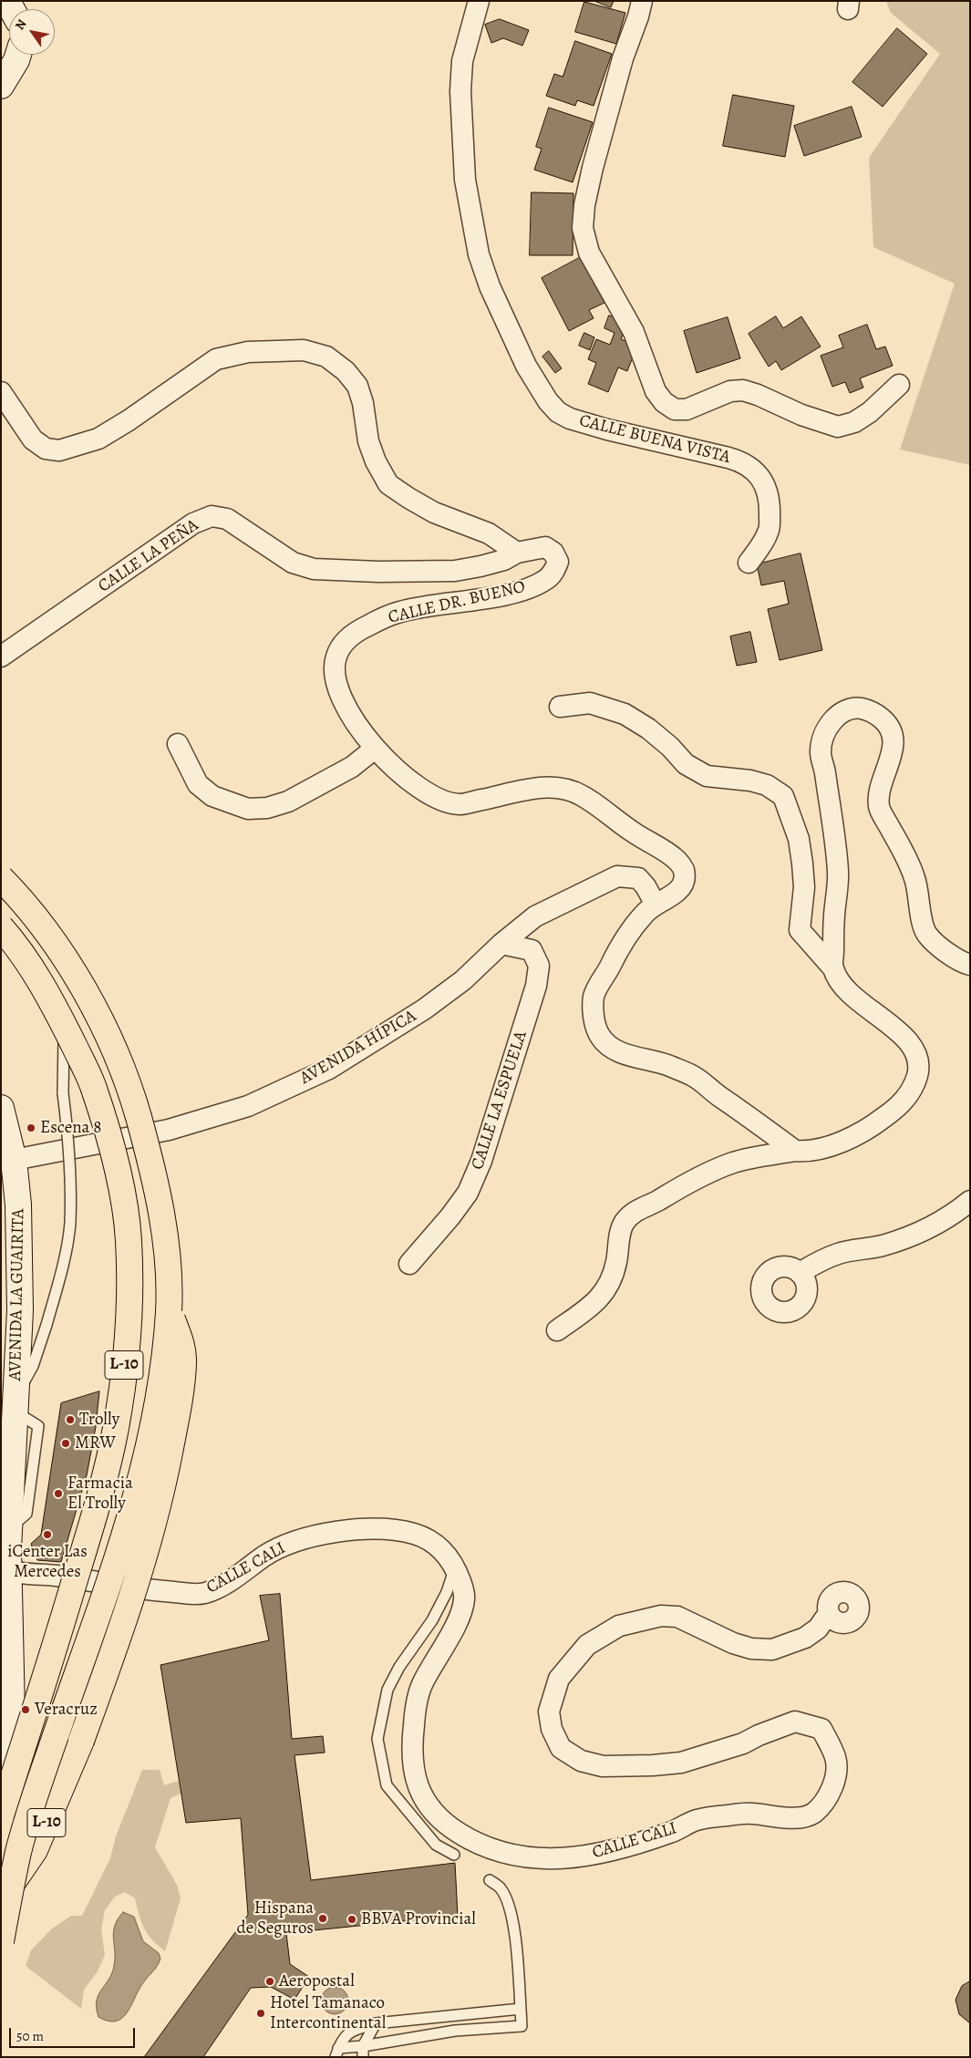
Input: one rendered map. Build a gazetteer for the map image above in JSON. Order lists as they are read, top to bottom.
{
  "streets": {
    "highway": ["L-10"],
    "street": [
      "CALLE BUENA VISTA",
      "CALLE LA PEÑA",
      "CALLE DR. BUENO",
      "AVENIDA HÍPICA",
      "CALLE LA ESPUELA",
      "AVENIDA LA GUAIRITA",
      "CALLE CALI"
    ]
  },
  "crossings": [
    ["CALLE LA PEÑA", "CALLE DR. BUENO"],
    ["CALLE DR. BUENO", "AVENIDA HÍPICA"],
    ["AVENIDA HÍPICA", "CALLE LA ESPUELA"],
    ["AVENIDA HÍPICA", "AVENIDA LA GUAIRITA"],
    ["AVENIDA LA GUAIRITA", "CALLE CALI"]
  ],
  "places": [
    "Escena 8",
    "Trolly",
    "MRW",
    "Farmacia El Trolly",
    "iCenter Las Mercedes",
    "Veracruz",
    "Hispana de Seguros",
    "BBVA Provincial",
    "Aeropostal",
    "Hotel Tamanaco Intercontinental"
  ],
  "scale_bar": "50 m",
  "north": "top left"
}
